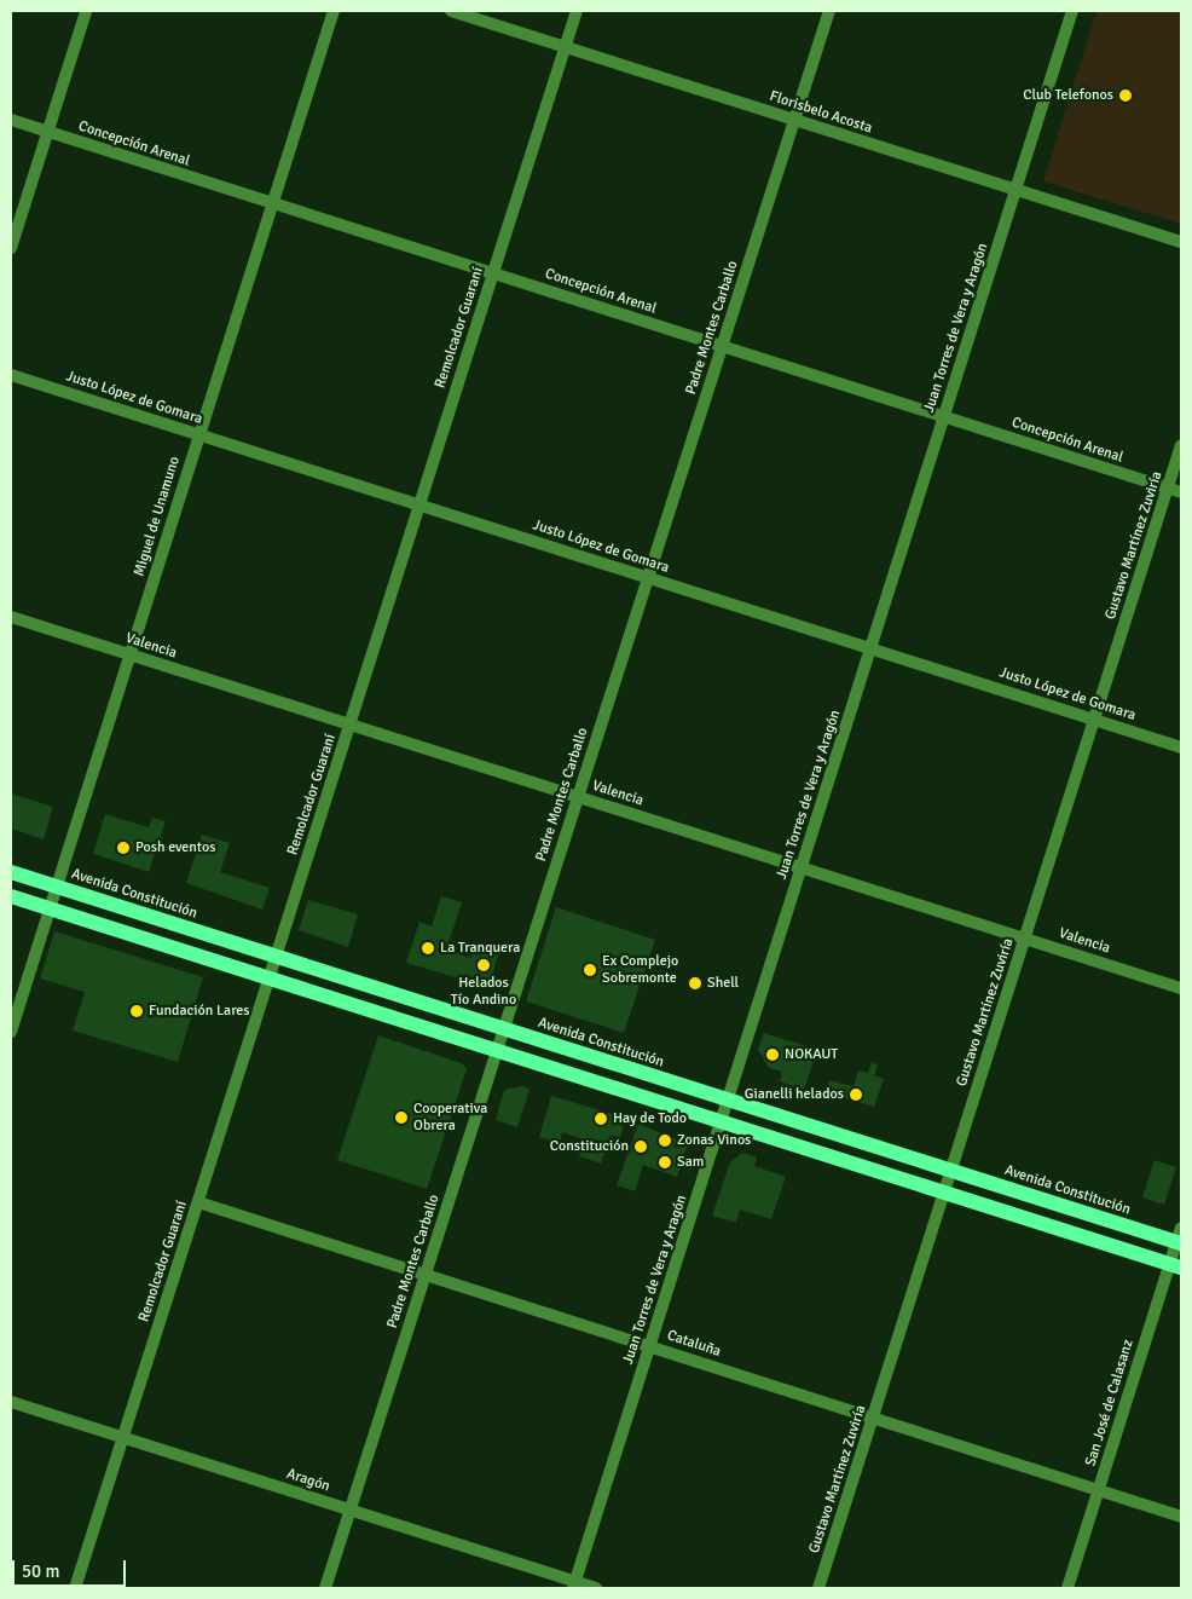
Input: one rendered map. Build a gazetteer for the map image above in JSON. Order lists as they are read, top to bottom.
{
  "streets": {
    "main road": ["Avenida Constitución"],
    "street": [
      "Florisbelo Acosta",
      "Concepción Arenal",
      "Remolcador Guaraní",
      "Padre Montes Carballo",
      "Juan Torres de Vera y Aragón",
      "Justo López de Gomara",
      "Miguel de Unamuno",
      "Gustavo Martínez Zuviría",
      "Valencia",
      "Cataluña",
      "San José de Calasanz",
      "Aragón"
    ]
  },
  "crossings": [
    ["Florisbelo Acosta", "Remolcador Guaraní"],
    ["Florisbelo Acosta", "Padre Montes Carballo"],
    ["Florisbelo Acosta", "Juan Torres de Vera y Aragón"],
    ["Concepción Arenal", "Remolcador Guaraní"],
    ["Concepción Arenal", "Padre Montes Carballo"],
    ["Concepción Arenal", "Juan Torres de Vera y Aragón"],
    ["Concepción Arenal", "Miguel de Unamuno"],
    ["Concepción Arenal", "Gustavo Martínez Zuviría"],
    ["Remolcador Guaraní", "Justo López de Gomara"],
    ["Remolcador Guaraní", "Valencia"],
    ["Remolcador Guaraní", "Avenida Constitución"],
    ["Remolcador Guaraní", "Cataluña"],
    ["Remolcador Guaraní", "Aragón"],
    ["Padre Montes Carballo", "Justo López de Gomara"],
    ["Padre Montes Carballo", "Valencia"],
    ["Padre Montes Carballo", "Avenida Constitución"],
    ["Padre Montes Carballo", "Cataluña"],
    ["Padre Montes Carballo", "Aragón"],
    ["Juan Torres de Vera y Aragón", "Justo López de Gomara"],
    ["Juan Torres de Vera y Aragón", "Valencia"],
    ["Juan Torres de Vera y Aragón", "Avenida Constitución"],
    ["Juan Torres de Vera y Aragón", "Cataluña"],
    ["Juan Torres de Vera y Aragón", "Aragón"],
    ["Justo López de Gomara", "Miguel de Unamuno"],
    ["Justo López de Gomara", "Gustavo Martínez Zuviría"],
    ["Miguel de Unamuno", "Valencia"],
    ["Miguel de Unamuno", "Avenida Constitución"],
    ["Gustavo Martínez Zuviría", "Valencia"],
    ["Gustavo Martínez Zuviría", "Avenida Constitución"],
    ["Gustavo Martínez Zuviría", "Cataluña"],
    ["Avenida Constitución", "San José de Calasanz"],
    ["Cataluña", "San José de Calasanz"]
  ],
  "places": [
    "Club Telefonos",
    "Posh eventos",
    "La Tranquera",
    "Helados Tío Andino",
    "Ex Complejo Sobremonte",
    "Shell",
    "Fundación Lares",
    "NOKAUT",
    "Gianelli helados",
    "Cooperativa Obrera",
    "Hay de Todo",
    "Zonas Vinos",
    "Constitución",
    "Sam"
  ],
  "scale_bar": "50 m"
}
